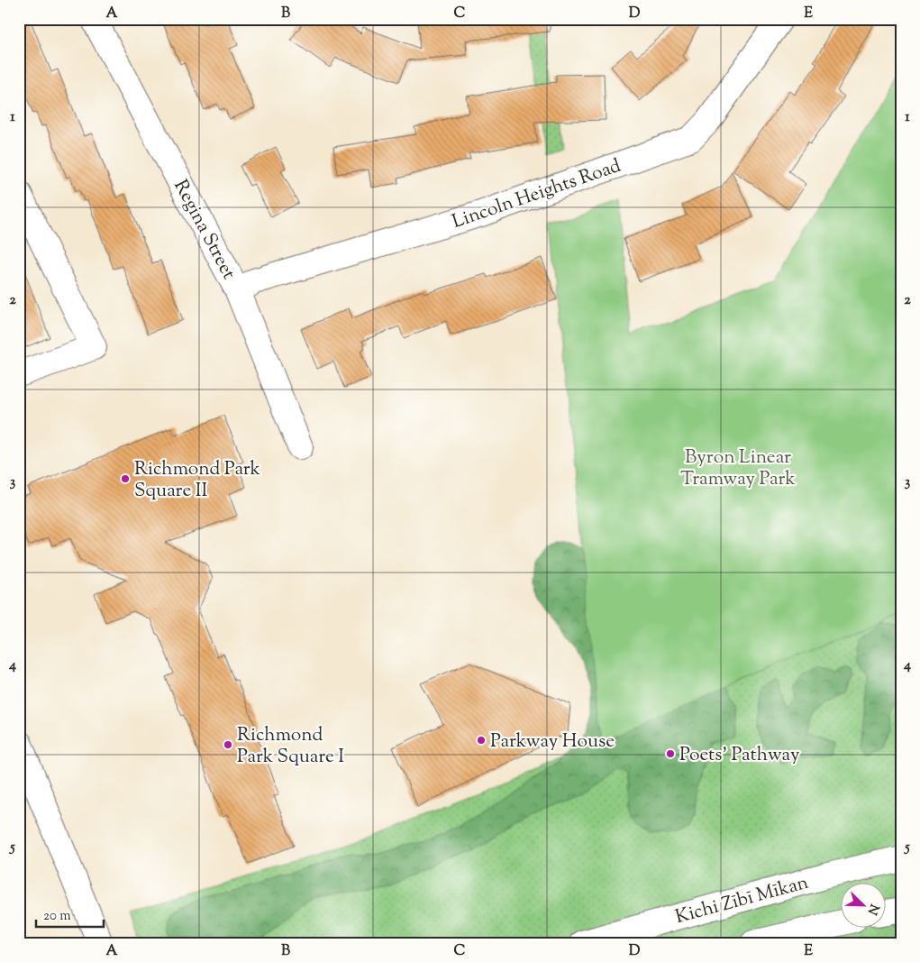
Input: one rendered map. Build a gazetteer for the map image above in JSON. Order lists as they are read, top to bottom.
{
  "streets": {
    "main road": ["Lincoln Heights Road", "Regina Street", "Kichi Zībī Mīkan"]
  },
  "crossings": [
    ["Lincoln Heights Road", "Regina Street"]
  ],
  "parks": ["Byron Linear Tramway Park"],
  "places": [
    "Richmond Park Square II",
    "Parkway House",
    "Richmond Park Square I",
    "Poets' Pathway"
  ],
  "scale_bar": "20 m",
  "north": "bottom right",
  "grid": {
    "columns": [
      "A",
      "B",
      "C",
      "D",
      "E"
    ],
    "rows": [
      "1",
      "2",
      "3",
      "4",
      "5"
    ]
  }
}
